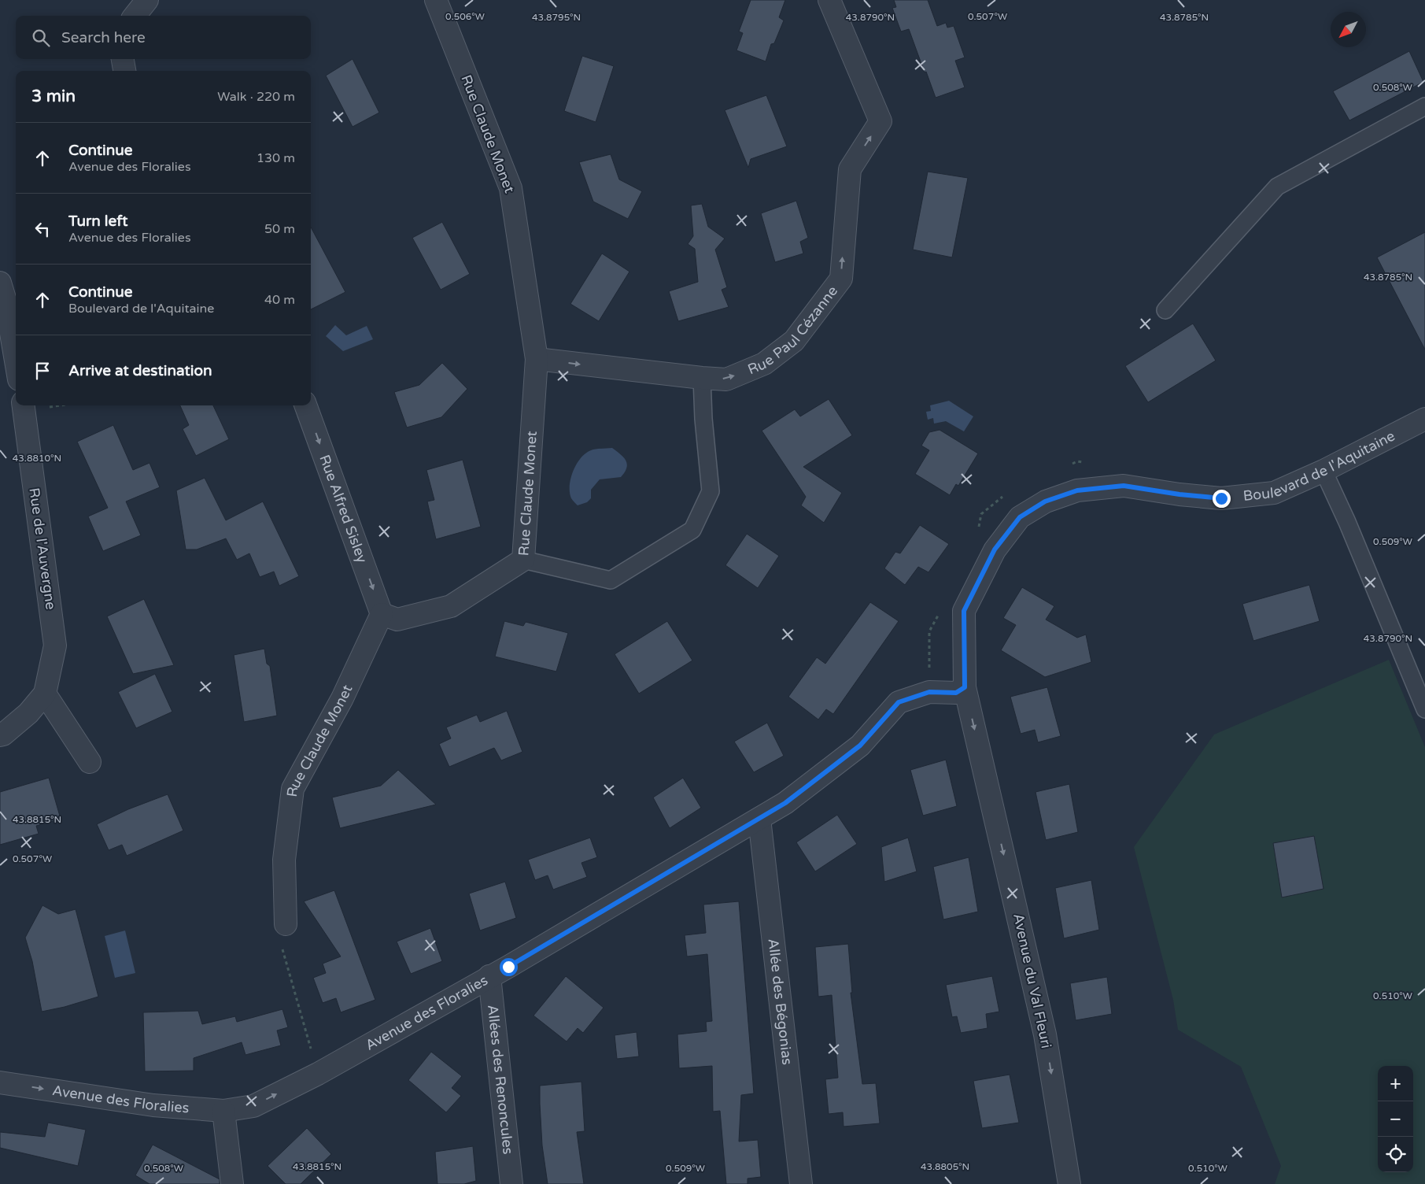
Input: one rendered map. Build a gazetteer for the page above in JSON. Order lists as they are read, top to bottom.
{
  "streets": {
    "street": [
      "Rue Claude Monet",
      "Rue Paul Cézanne",
      "Boulevard de l'Aquitaine",
      "Rue Alfred Sisley",
      "Rue de l'Auvergne",
      "Avenue du Val Fleuri",
      "Allée des Bégonias",
      "Avenue des Floralies",
      "Allées des Renoncules"
    ]
  },
  "crossings": [
    ["Rue Claude Monet", "Rue Paul Cézanne"],
    ["Rue Claude Monet", "Rue Alfred Sisley"],
    ["Boulevard de l'Aquitaine", "Avenue du Val Fleuri"],
    ["Boulevard de l'Aquitaine", "Avenue des Floralies"],
    ["Avenue du Val Fleuri", "Avenue des Floralies"],
    ["Allée des Bégonias", "Avenue des Floralies"],
    ["Avenue des Floralies", "Allées des Renoncules"]
  ],
  "one_way": ["Rue Alfred Sisley", "Avenue du Val Fleuri"],
  "north": "bottom left",
  "page": {
    "search": "Search here",
    "heading": ["3 min", "Walk · 220 m"],
    "list": [
      ["Continue", "Avenue des Floralies", "130 m"],
      ["Turn left", "Avenue des Floralies", "50 m"],
      ["Continue", "Boulevard de l'Aquitaine", "40 m"],
      "Arrive at destination"
    ],
    "map_buttons": ["+", "−"]
  },
  "coordinates": [
    "0.506°W",
    "0.507°W",
    "43.8795°N",
    "43.8790°N",
    "43.8785°N",
    "0.508°W",
    "43.8810°N",
    "0.509°W",
    "43.8815°N",
    "0.510°W",
    "43.8805°N"
  ]
}
